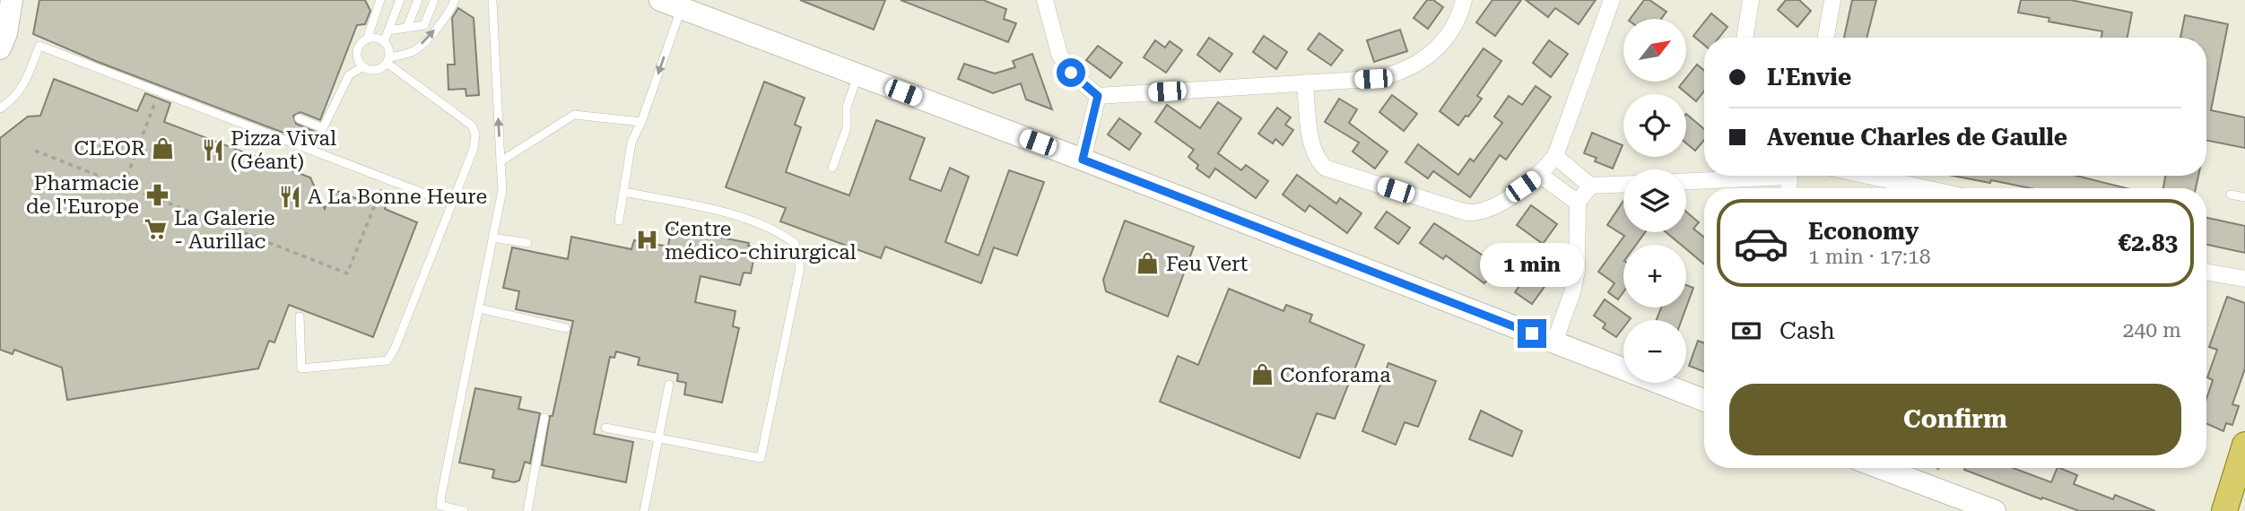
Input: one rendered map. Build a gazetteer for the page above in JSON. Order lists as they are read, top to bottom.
{
  "places": {
    "shop": ["CLEOR", "Feu Vert", "Conforama"],
    "restaurant": ["Pizza Vival (Géant)", "A La Bonne Heure"],
    "pharmacy": ["Pharmacie de l'Europe"],
    "supermarket": ["La Galerie - Aurillac"],
    "hospital": ["Centre médico-chirurgical"]
  },
  "north": "top right",
  "page": {
    "map_buttons": ["+", "−"],
    "banner": ["L'Envie", "Avenue Charles de Gaulle"],
    "list": [
      {
        "name": "Economy",
        "note": "1 min · 17:18",
        "value": "€2.83"
      }
    ],
    "bubble": "1 min",
    "pay": ["Cash", "240 m"],
    "buttons": "Confirm"
  }
}
